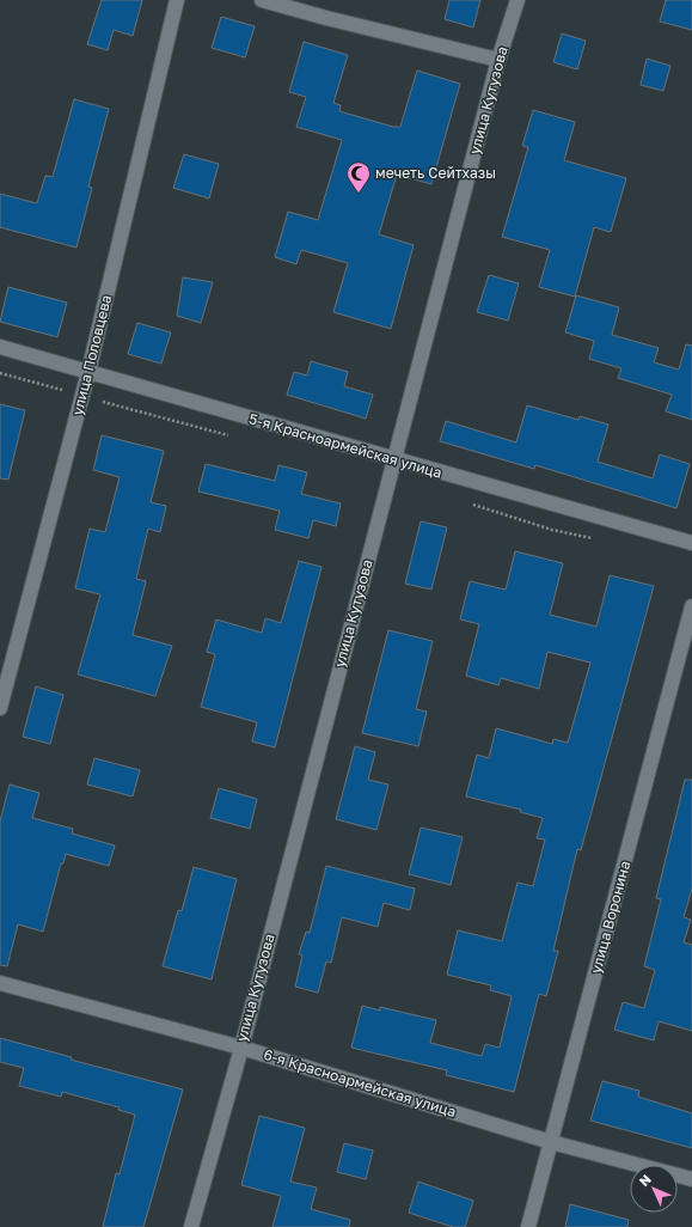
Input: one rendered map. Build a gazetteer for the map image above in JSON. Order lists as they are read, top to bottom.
{
  "streets": {
    "street": [
      "улица Кутузова",
      "улица Половцева",
      "5-я Красноармейская улица",
      "улица Воронина",
      "6-я Красноармейская улица"
    ]
  },
  "crossings": [
    ["улица Кутузова", "5-я Красноармейская улица"],
    ["улица Кутузова", "6-я Красноармейская улица"],
    ["улица Половцева", "5-я Красноармейская улица"],
    ["улица Воронина", "6-я Красноармейская улица"]
  ],
  "places": {
    "mosque": ["мечеть Сейтхазы"]
  },
  "north": "top left"
}
